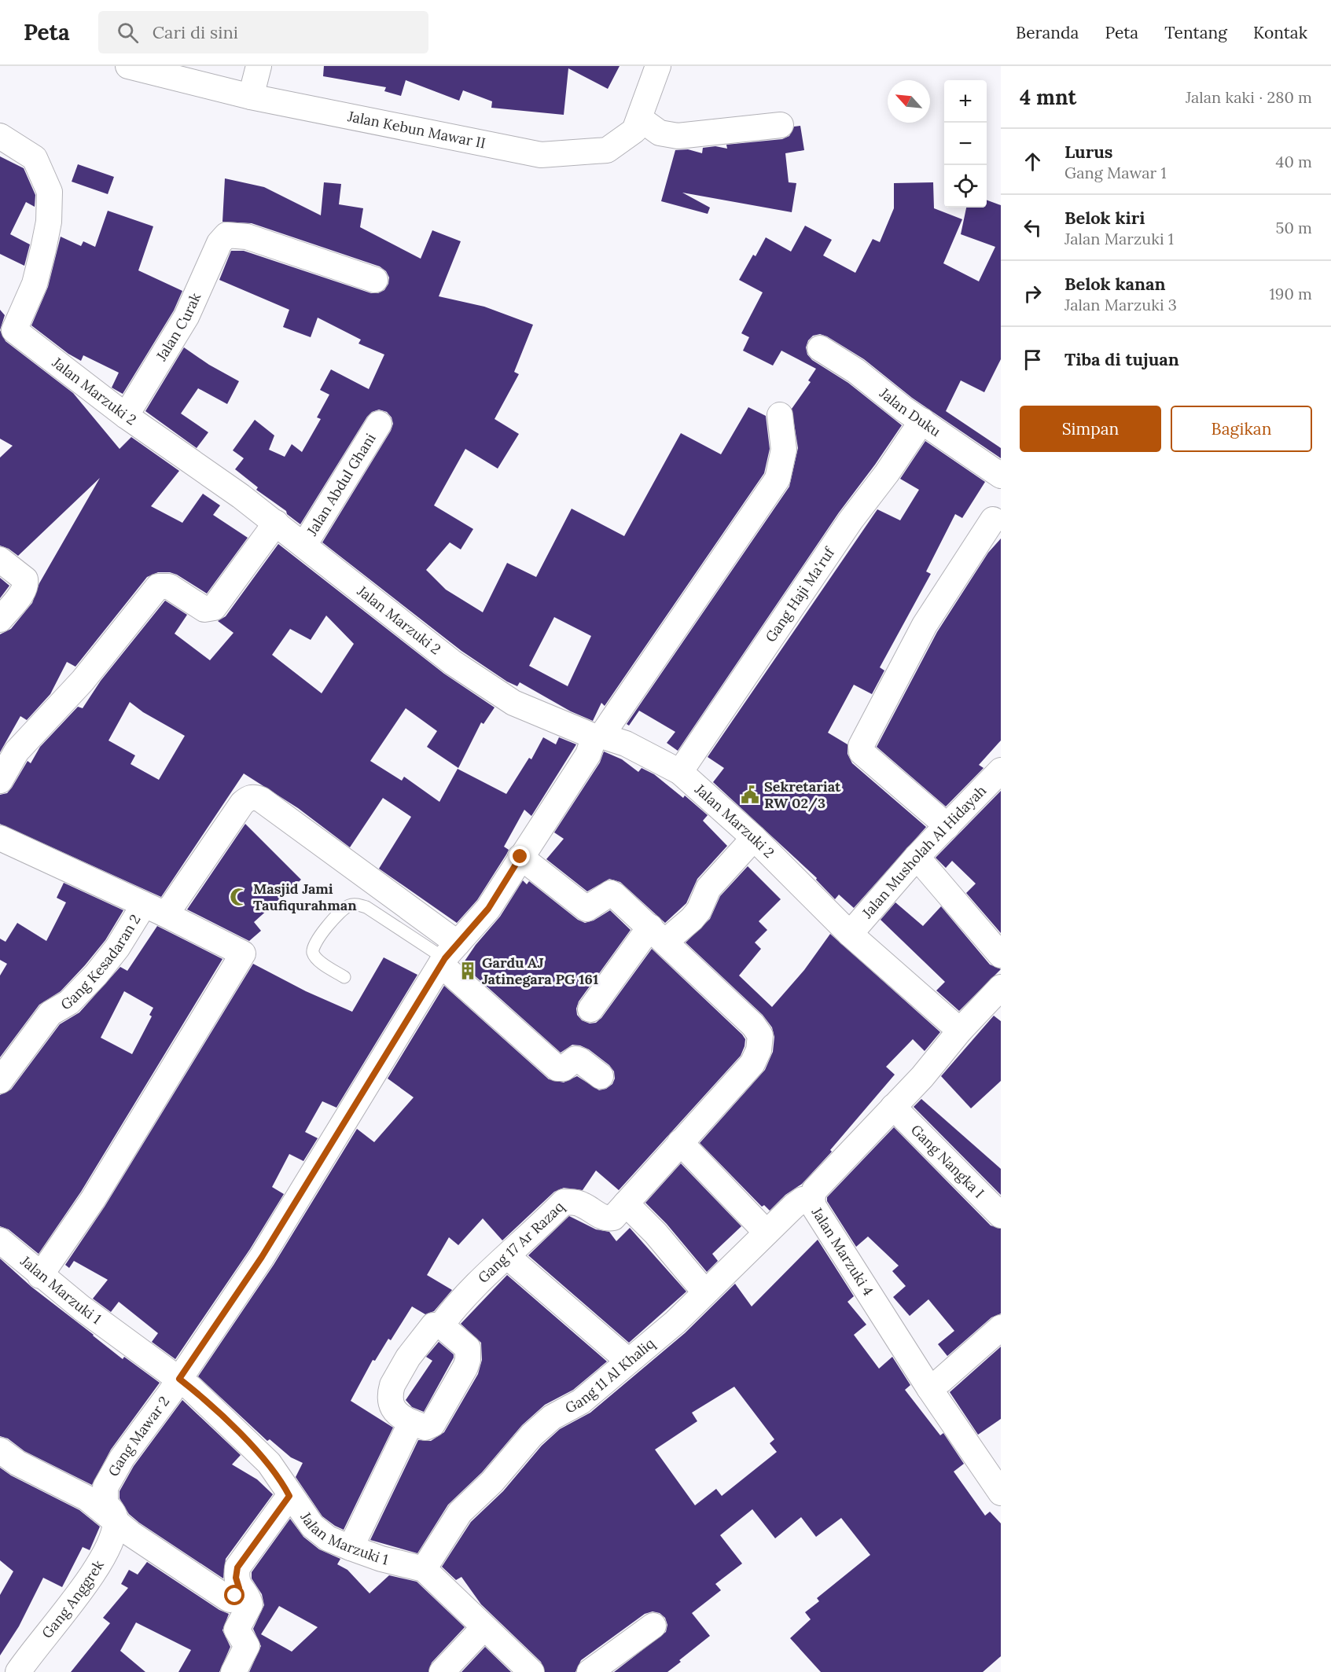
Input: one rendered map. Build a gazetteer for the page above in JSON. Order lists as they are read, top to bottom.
{
  "streets": {
    "street": [
      "Jalan Kebun Mawar II",
      "Jalan Curak",
      "Jalan Marzuki 2",
      "Jalan Duku",
      "Jalan Abdul Ghani",
      "Gang Haji Ma'ruf",
      "Jalan Musholah Al Hidayah",
      "Gang Kesadaran 2",
      "Gang Nangka I",
      "Gang 17 Ar Razaq",
      "Jalan Marzuki 4",
      "Jalan Marzuki 1",
      "Gang 11 Al Khaliq",
      "Gang Mawar 2",
      "Gang Anggrek"
    ]
  },
  "crossings": [
    ["Jalan Curak", "Jalan Marzuki 2"],
    ["Jalan Marzuki 2", "Jalan Abdul Ghani"],
    ["Jalan Marzuki 2", "Gang Haji Ma'ruf"],
    ["Jalan Marzuki 2", "Jalan Musholah Al Hidayah"],
    ["Jalan Marzuki 2", "Jalan Marzuki 4"],
    ["Jalan Marzuki 2", "Gang Mawar 2"],
    ["Jalan Duku", "Gang Haji Ma'ruf"],
    ["Gang Kesadaran 2", "Gang Mawar 2"],
    ["Gang Nangka I", "Jalan Marzuki 4"],
    ["Jalan Marzuki 4", "Gang 11 Al Khaliq"],
    ["Jalan Marzuki 1", "Gang 11 Al Khaliq"],
    ["Jalan Marzuki 1", "Gang Mawar 2"],
    ["Gang Mawar 2", "Gang Anggrek"]
  ],
  "places": {
    "public building": ["Sekretariat RW 02/3"],
    "mosque": ["Masjid Jami Taufiqurahman"],
    "building": ["Gardu AJ Jatinegara PG 161"]
  },
  "north": "top left",
  "page": {
    "header": "Peta",
    "search": "Cari di sini",
    "nav": [
      "Beranda",
      "Peta",
      "Tentang",
      "Kontak"
    ],
    "heading": ["4 mnt", "Jalan kaki · 280 m"],
    "map_buttons": ["+", "−"],
    "list": [
      ["Lurus", "Gang Mawar 1", "40 m"],
      ["Belok kiri", "Jalan Marzuki 1", "50 m"],
      ["Belok kanan", "Jalan Marzuki 3", "190 m"],
      "Tiba di tujuan"
    ],
    "buttons": ["Simpan", "Bagikan"]
  }
}
